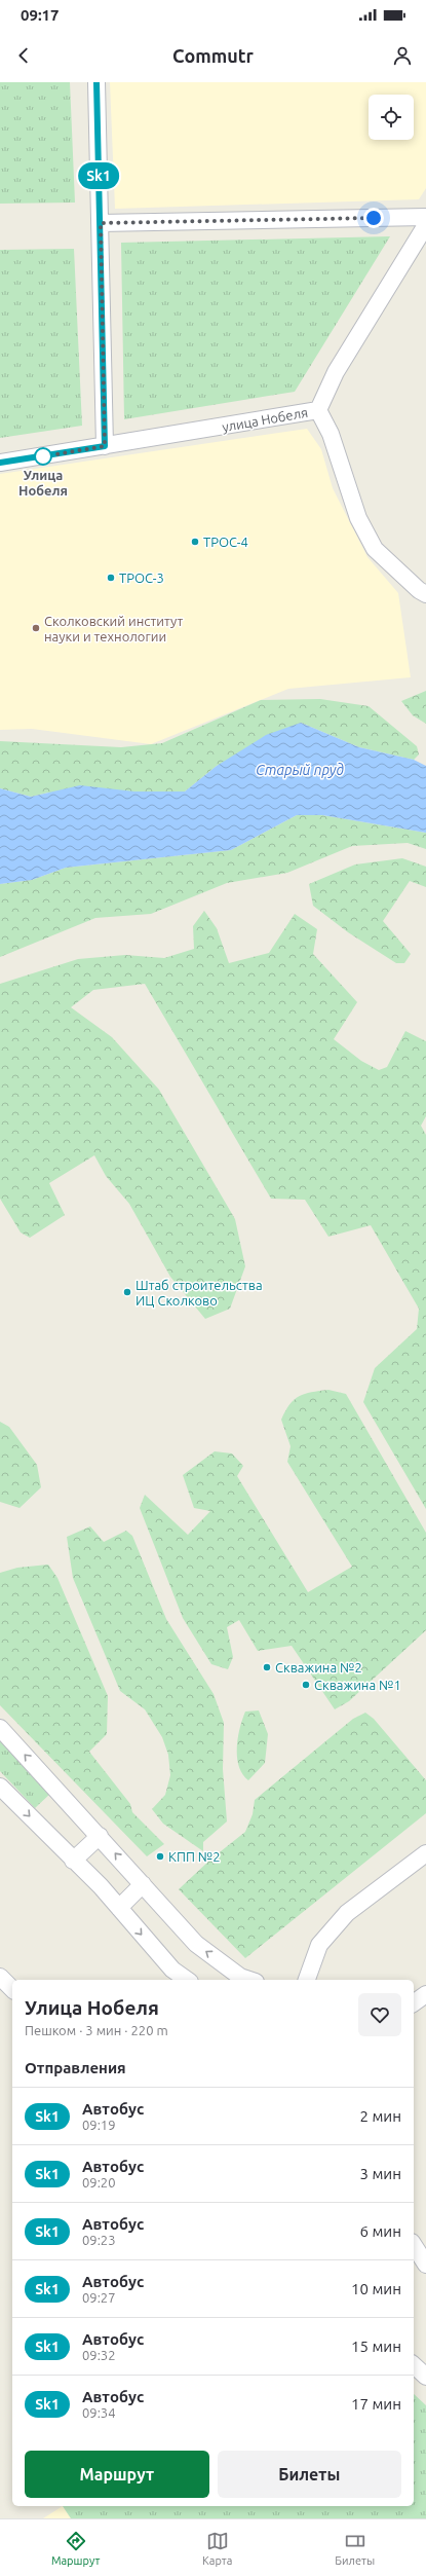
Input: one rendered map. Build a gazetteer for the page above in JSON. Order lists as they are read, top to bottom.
{
  "streets": {
    "street": ["улица Нобеля"]
  },
  "water": ["Старый пруд"],
  "places": [
    "Улица Нобеля",
    "TPOC-4",
    "TPOC-3",
    "Сколковский институт науки и технологии",
    "Штаб строительства ИЦ Сколково",
    "Скважина №2",
    "Скважина №1",
    "КПП №2"
  ],
  "lines": ["bus line Sk1"],
  "page": {
    "status": "09:17",
    "header": "Commutr",
    "on_map": "Sk1",
    "heading": [
      ["Улица Нобеля", "Пешком · 3 мин · 220 m"],
      "Отправления"
    ],
    "list": [
      {
        "mark": "Sk1",
        "name": "Автобус",
        "note": "09:19",
        "value": "2 мин"
      },
      {
        "mark": "Sk1",
        "name": "Автобус",
        "note": "09:20",
        "value": "3 мин"
      },
      {
        "mark": "Sk1",
        "name": "Автобус",
        "note": "09:23",
        "value": "6 мин"
      },
      {
        "mark": "Sk1",
        "name": "Автобус",
        "note": "09:27",
        "value": "10 мин"
      },
      {
        "mark": "Sk1",
        "name": "Автобус",
        "note": "09:32",
        "value": "15 мин"
      },
      {
        "mark": "Sk1",
        "name": "Автобус",
        "note": "09:34",
        "value": "17 мин"
      }
    ],
    "buttons": ["Маршрут", "Билеты"],
    "tabs": ["Маршрут", "Карта", "Билеты"]
  }
}
